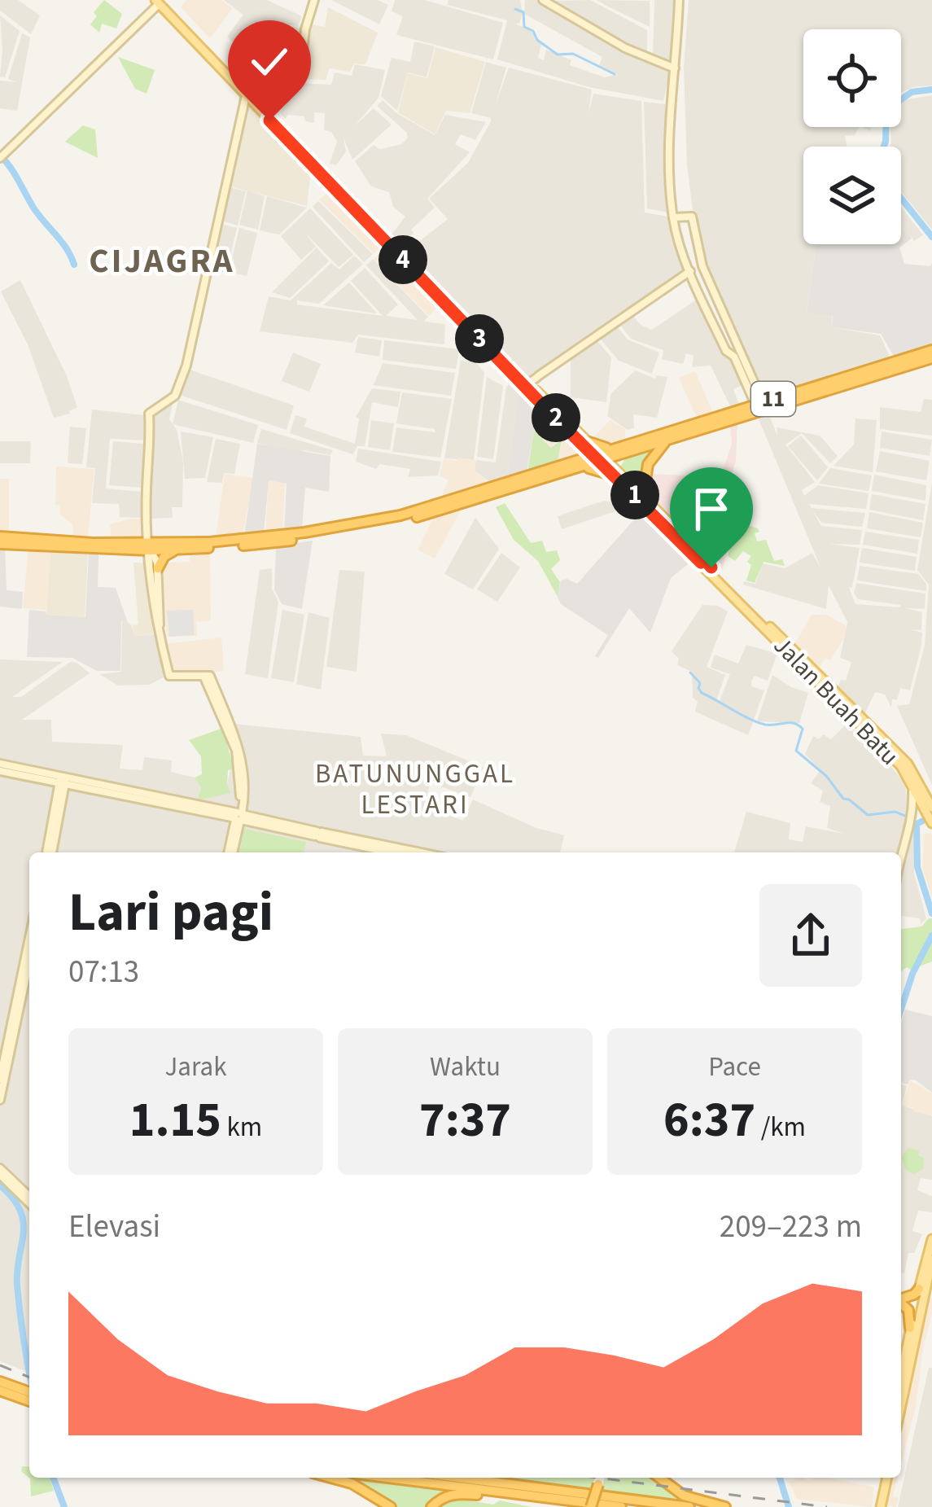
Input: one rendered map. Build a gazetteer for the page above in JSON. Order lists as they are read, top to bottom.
{
  "streets": {
    "highway": ["11"],
    "main road": ["Jalan Buah Batu"]
  },
  "crossings": [
    ["11", "Jalan Buah Batu"]
  ],
  "districts": ["CIJAGRA", "BATUNUNGGAL LESTARI"],
  "page": {
    "pins": [
      "4",
      "3",
      "2",
      "1"
    ],
    "heading": ["Lari pagi", "07:13"],
    "stats": [
      ["Jarak", "1.15 km"],
      ["Waktu", "7:37"],
      ["Pace", "6:37 /km"]
    ],
    "chart": ["Elevasi", "209–223 m"]
  }
}
